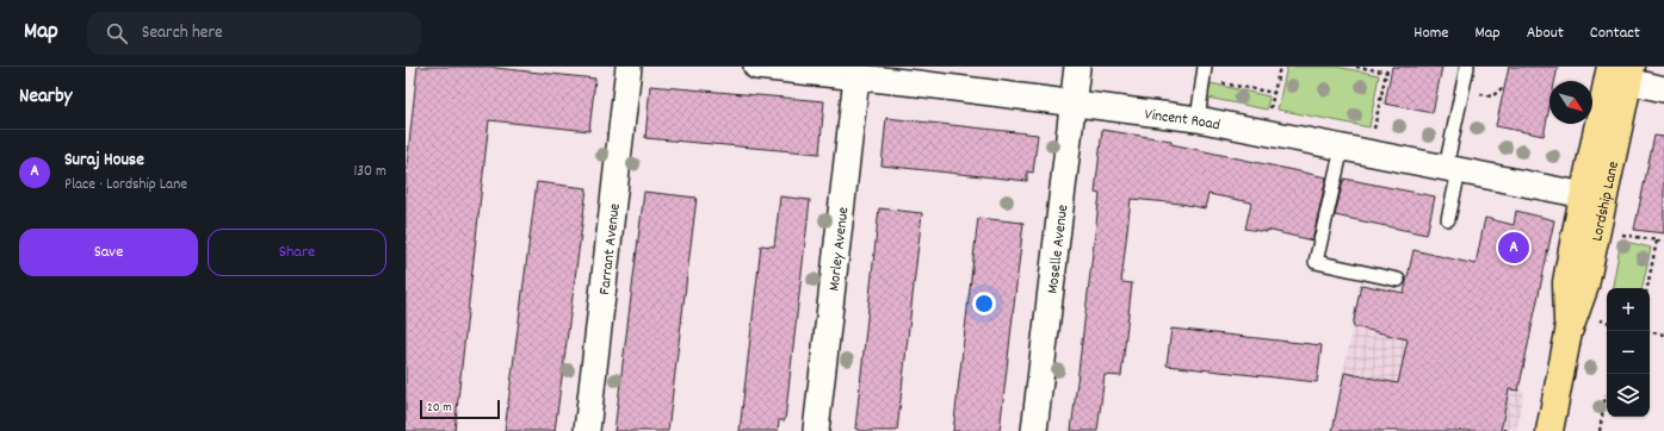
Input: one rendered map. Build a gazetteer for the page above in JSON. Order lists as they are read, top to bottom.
{
  "streets": {
    "main road": ["Lordship Lane"],
    "street": [
      "Vincent Road",
      "Farrant Avenue",
      "Morley Avenue",
      "Moselle Avenue"
    ]
  },
  "crossings": [
    ["Vincent Road", "Lordship Lane"],
    ["Vincent Road", "Morley Avenue"],
    ["Vincent Road", "Moselle Avenue"]
  ],
  "scale_bar": "20 m",
  "north": "bottom right",
  "page": {
    "header": "Map",
    "search": "Search here",
    "nav": [
      "Home",
      "Map",
      "About",
      "Contact"
    ],
    "heading": "Nearby",
    "list": [
      {
        "mark": "A",
        "name": "Suraj House",
        "note": "Place · Lordship Lane",
        "value": "130 m"
      }
    ],
    "buttons": ["Save", "Share"],
    "pins": "A",
    "map_buttons": ["+", "−"],
    "scale": "20 m"
  }
}
